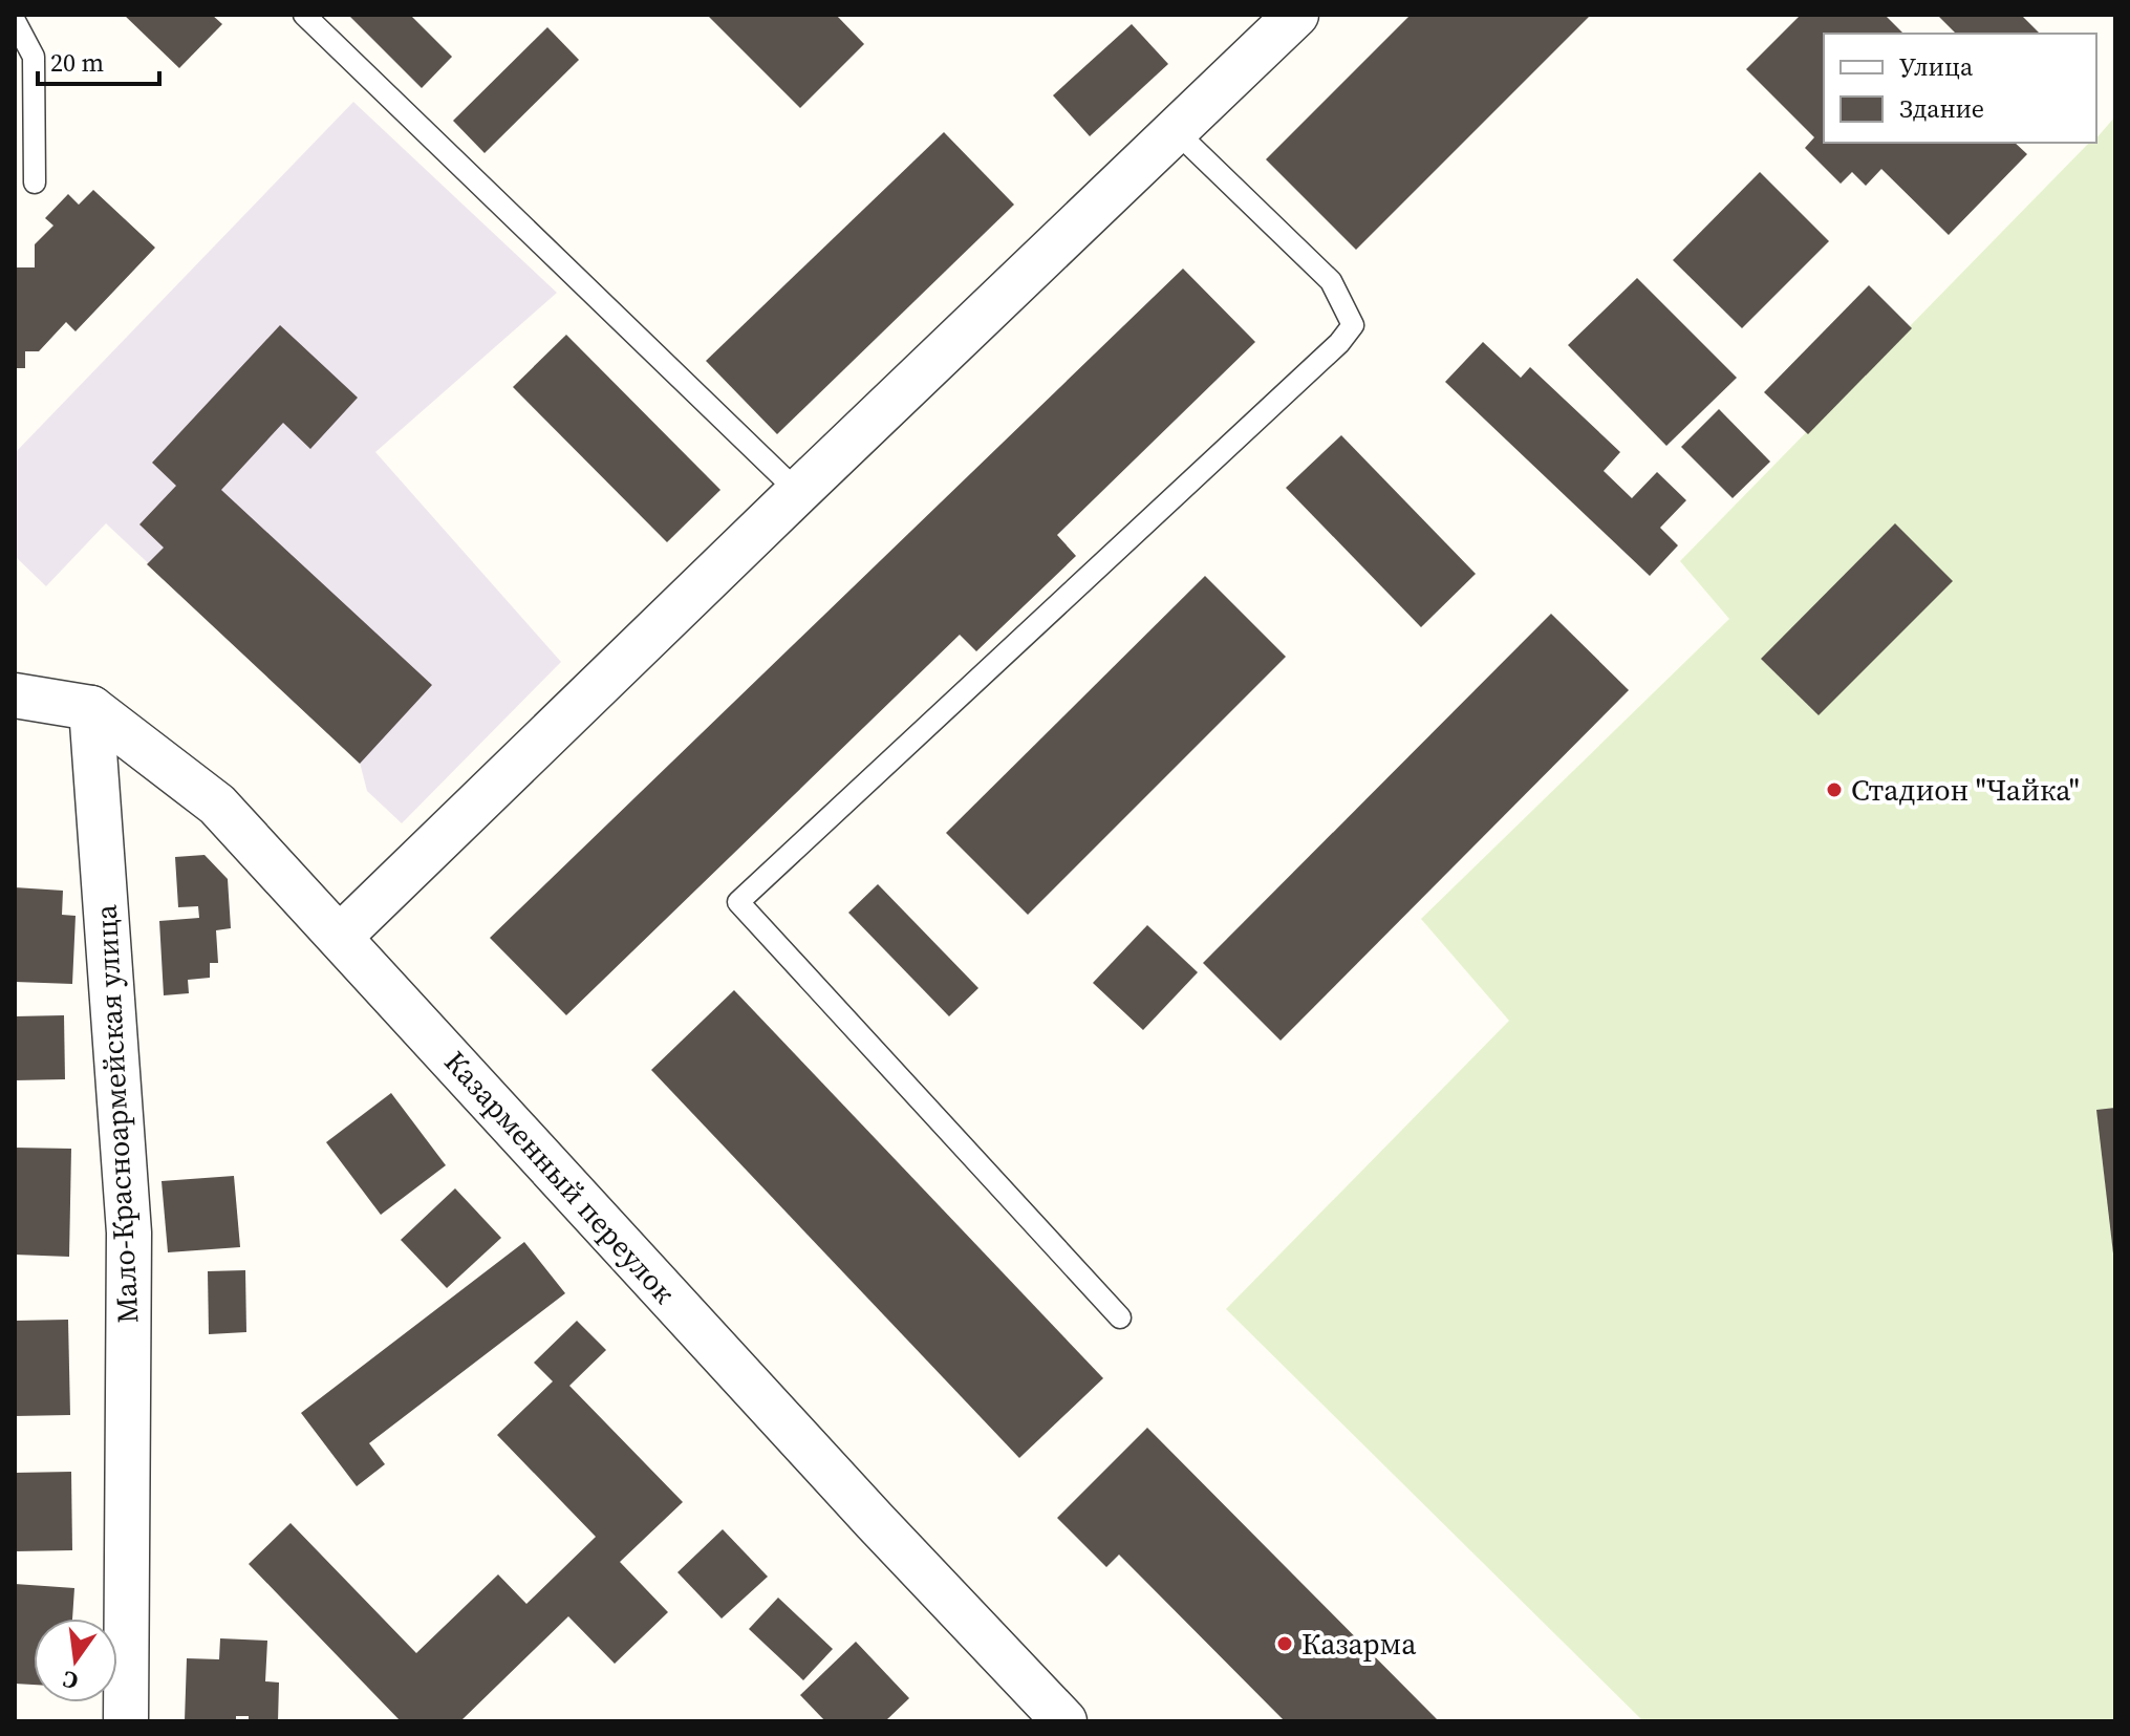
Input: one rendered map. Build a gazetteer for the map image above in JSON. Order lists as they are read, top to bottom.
{
  "streets": {
    "street": ["Мало-Красноармейская улица", "Казарменный переулок"]
  },
  "crossings": [
    ["Мало-Красноармейская улица", "Казарменный переулок"]
  ],
  "places": ["Стадион \"Чайка\"", "Казарма"],
  "legend": ["Улица", "Здание"],
  "scale_bar": "20 m",
  "north": "bottom"
}
